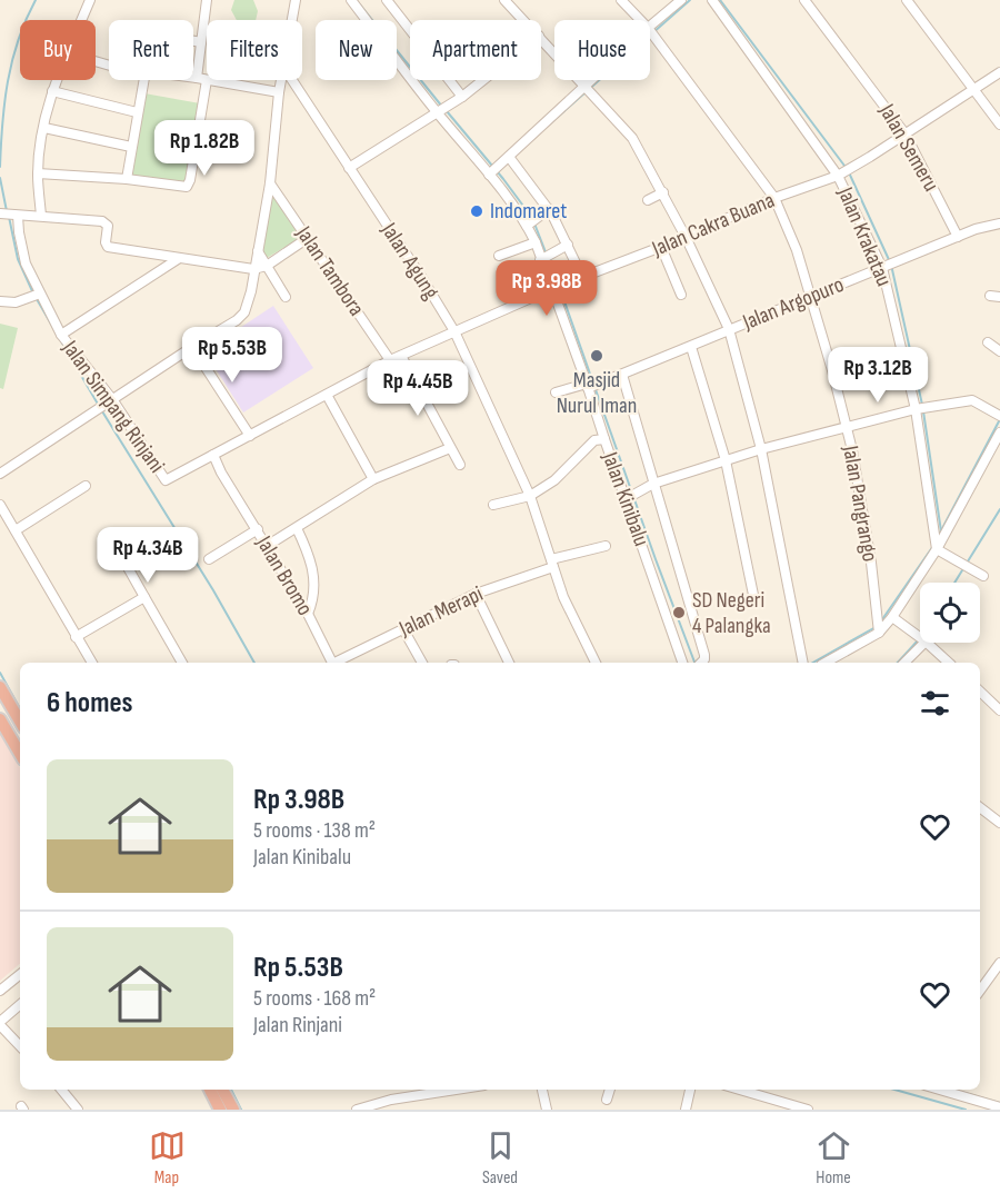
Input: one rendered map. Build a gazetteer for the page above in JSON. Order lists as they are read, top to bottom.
{
  "streets": {
    "street": [
      "Jalan Semeru",
      "Jalan Cakra Buana",
      "Jalan Krakatau",
      "Jalan Agung",
      "Jalan Tambora",
      "Jalan Argopuro",
      "Jalan Simpang Rinjani",
      "Jalan Kinibalu",
      "Jalan Pangrango",
      "Jalan Bromo",
      "Jalan Merapi"
    ]
  },
  "crossings": [
    ["Jalan Semeru", "Jalan Cakra Buana"],
    ["Jalan Semeru", "Jalan Argopuro"],
    ["Jalan Cakra Buana", "Jalan Krakatau"],
    ["Jalan Cakra Buana", "Jalan Agung"],
    ["Jalan Cakra Buana", "Jalan Tambora"],
    ["Jalan Cakra Buana", "Jalan Simpang Rinjani"],
    ["Jalan Cakra Buana", "Jalan Kinibalu"],
    ["Jalan Cakra Buana", "Jalan Pangrango"],
    ["Jalan Cakra Buana", "Jalan Bromo"],
    ["Jalan Krakatau", "Jalan Argopuro"],
    ["Jalan Agung", "Jalan Merapi"],
    ["Jalan Argopuro", "Jalan Kinibalu"],
    ["Jalan Argopuro", "Jalan Pangrango"]
  ],
  "places": ["Indomaret", "Masjid Nurul Iman", "SD Negeri 4 Palangka"],
  "page": {
    "chip": [
      "Buy",
      "Rent",
      "Filters",
      "New",
      "Apartment",
      "House"
    ],
    "price": [
      "Rp 1.82B",
      "Rp 3.98B",
      "Rp 5.53B",
      "Rp 3.12B",
      "Rp 4.45B",
      "Rp 4.34B"
    ],
    "heading": "6 homes",
    "list": [
      {
        "name": "Rp 3.98B",
        "note": "5 rooms · 138 m² · Jalan Kinibalu"
      },
      {
        "name": "Rp 5.53B",
        "note": "5 rooms · 168 m² · Jalan Rinjani"
      }
    ],
    "tabs": ["Map", "Saved", "Home"]
  }
}
